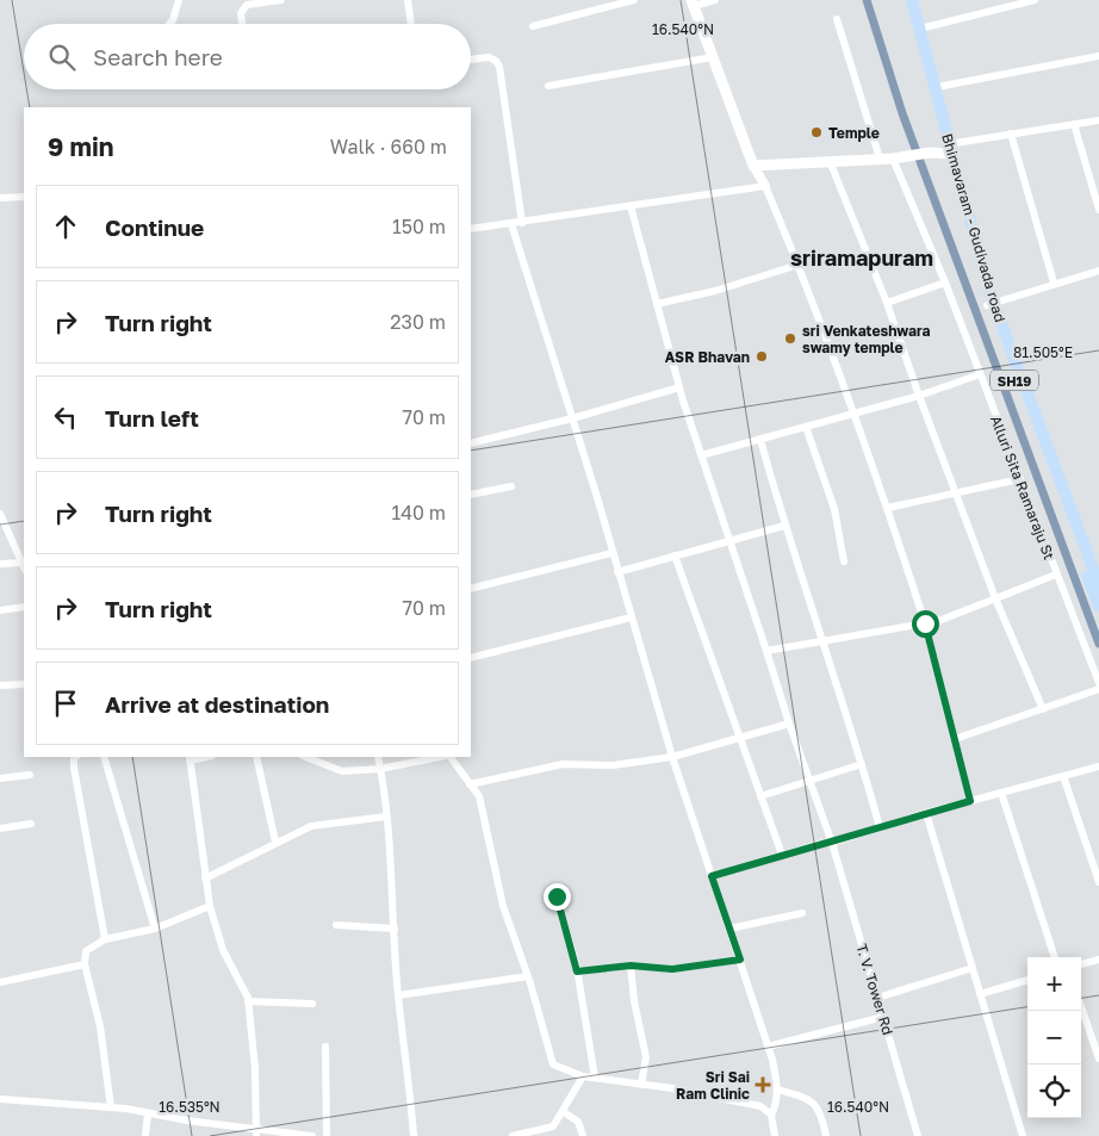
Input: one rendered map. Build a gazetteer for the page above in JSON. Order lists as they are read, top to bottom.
{
  "streets": {
    "main road": ["Bhimavaram - Gudivada road", "SH19"],
    "street": ["Alluri Sita Ramaraju St", "T. V. Tower Rd"]
  },
  "crossings": [
    ["Bhimavaram - Gudivada road", "SH19"]
  ],
  "districts": ["sriramapuram"],
  "places": {
    "other": ["Temple", "sri Venkateshwara swamy temple", "ASR Bhavan"],
    "health": ["Sri Sai Ram Clinic"]
  },
  "page": {
    "search": "Search here",
    "heading": ["9 min", "Walk · 660 m"],
    "list": [
      ["Continue", "150 m"],
      ["Turn right", "230 m"],
      ["Turn left", "70 m"],
      ["Turn right", "140 m"],
      ["Turn right", "70 m"],
      "Arrive at destination"
    ],
    "map_buttons": ["+", "−"]
  },
  "coordinates": ["16.540°N", "81.505°E", "16.535°N"]
}
